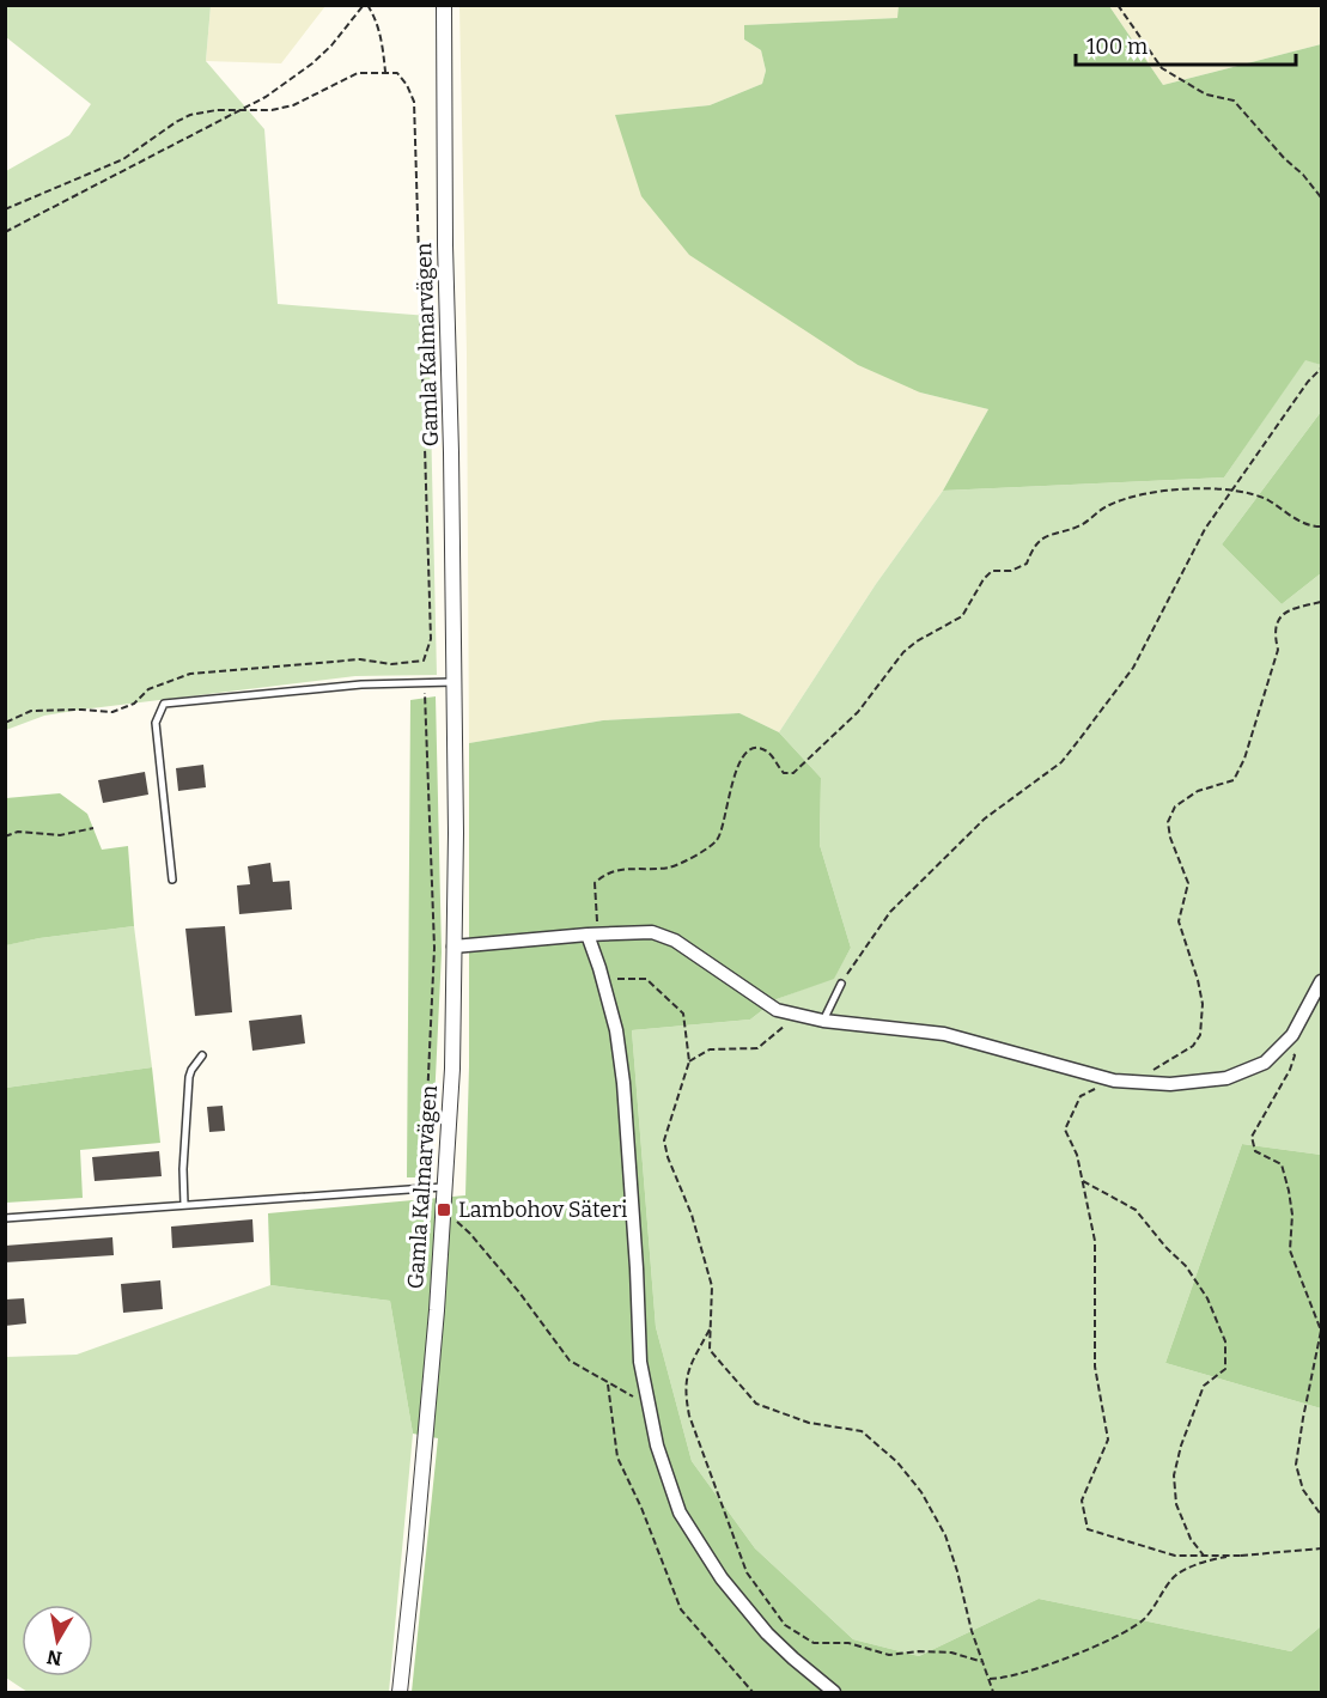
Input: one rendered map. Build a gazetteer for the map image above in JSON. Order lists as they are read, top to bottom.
{
  "streets": {
    "street": ["Gamla Kalmarvägen"]
  },
  "places": {
    "transit": ["Lambohov Säteri"]
  },
  "scale_bar": "100 m",
  "north": "bottom"
}
